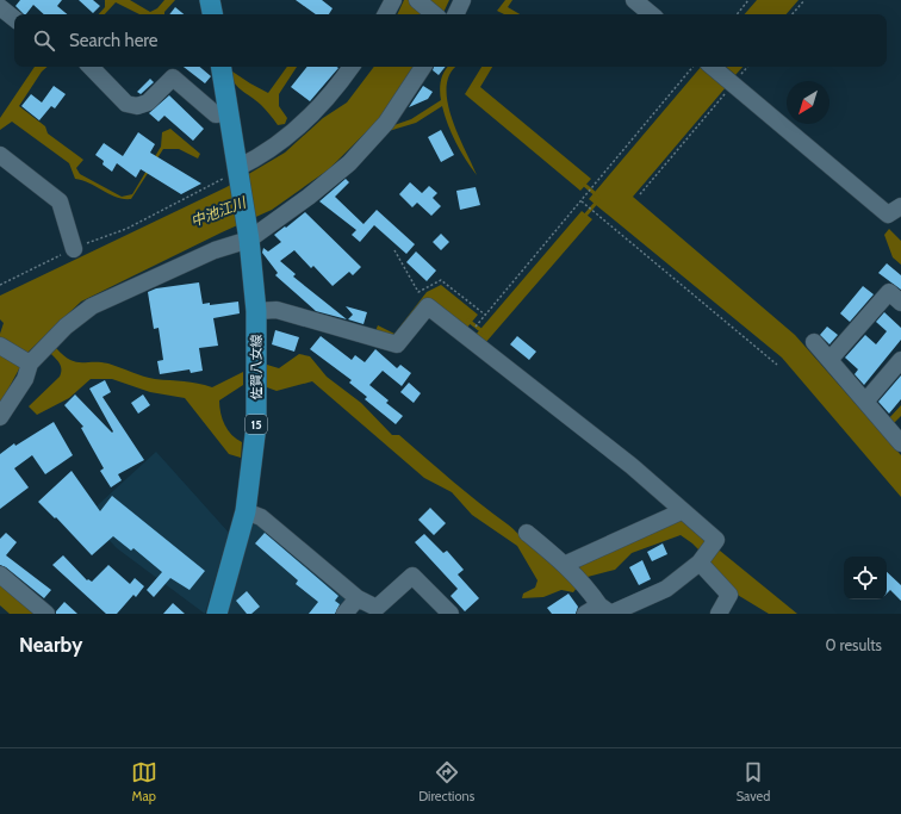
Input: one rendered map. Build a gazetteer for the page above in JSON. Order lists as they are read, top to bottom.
{
  "streets": {
    "main road": ["佐賀八女線", "15"]
  },
  "crossings": [
    ["佐賀八女線", "15"]
  ],
  "water": ["中池江川"],
  "north": "bottom left",
  "page": {
    "search": "Search here",
    "heading": ["Nearby", "0 results"],
    "nav": ["Map", "Directions", "Saved"]
  }
}
